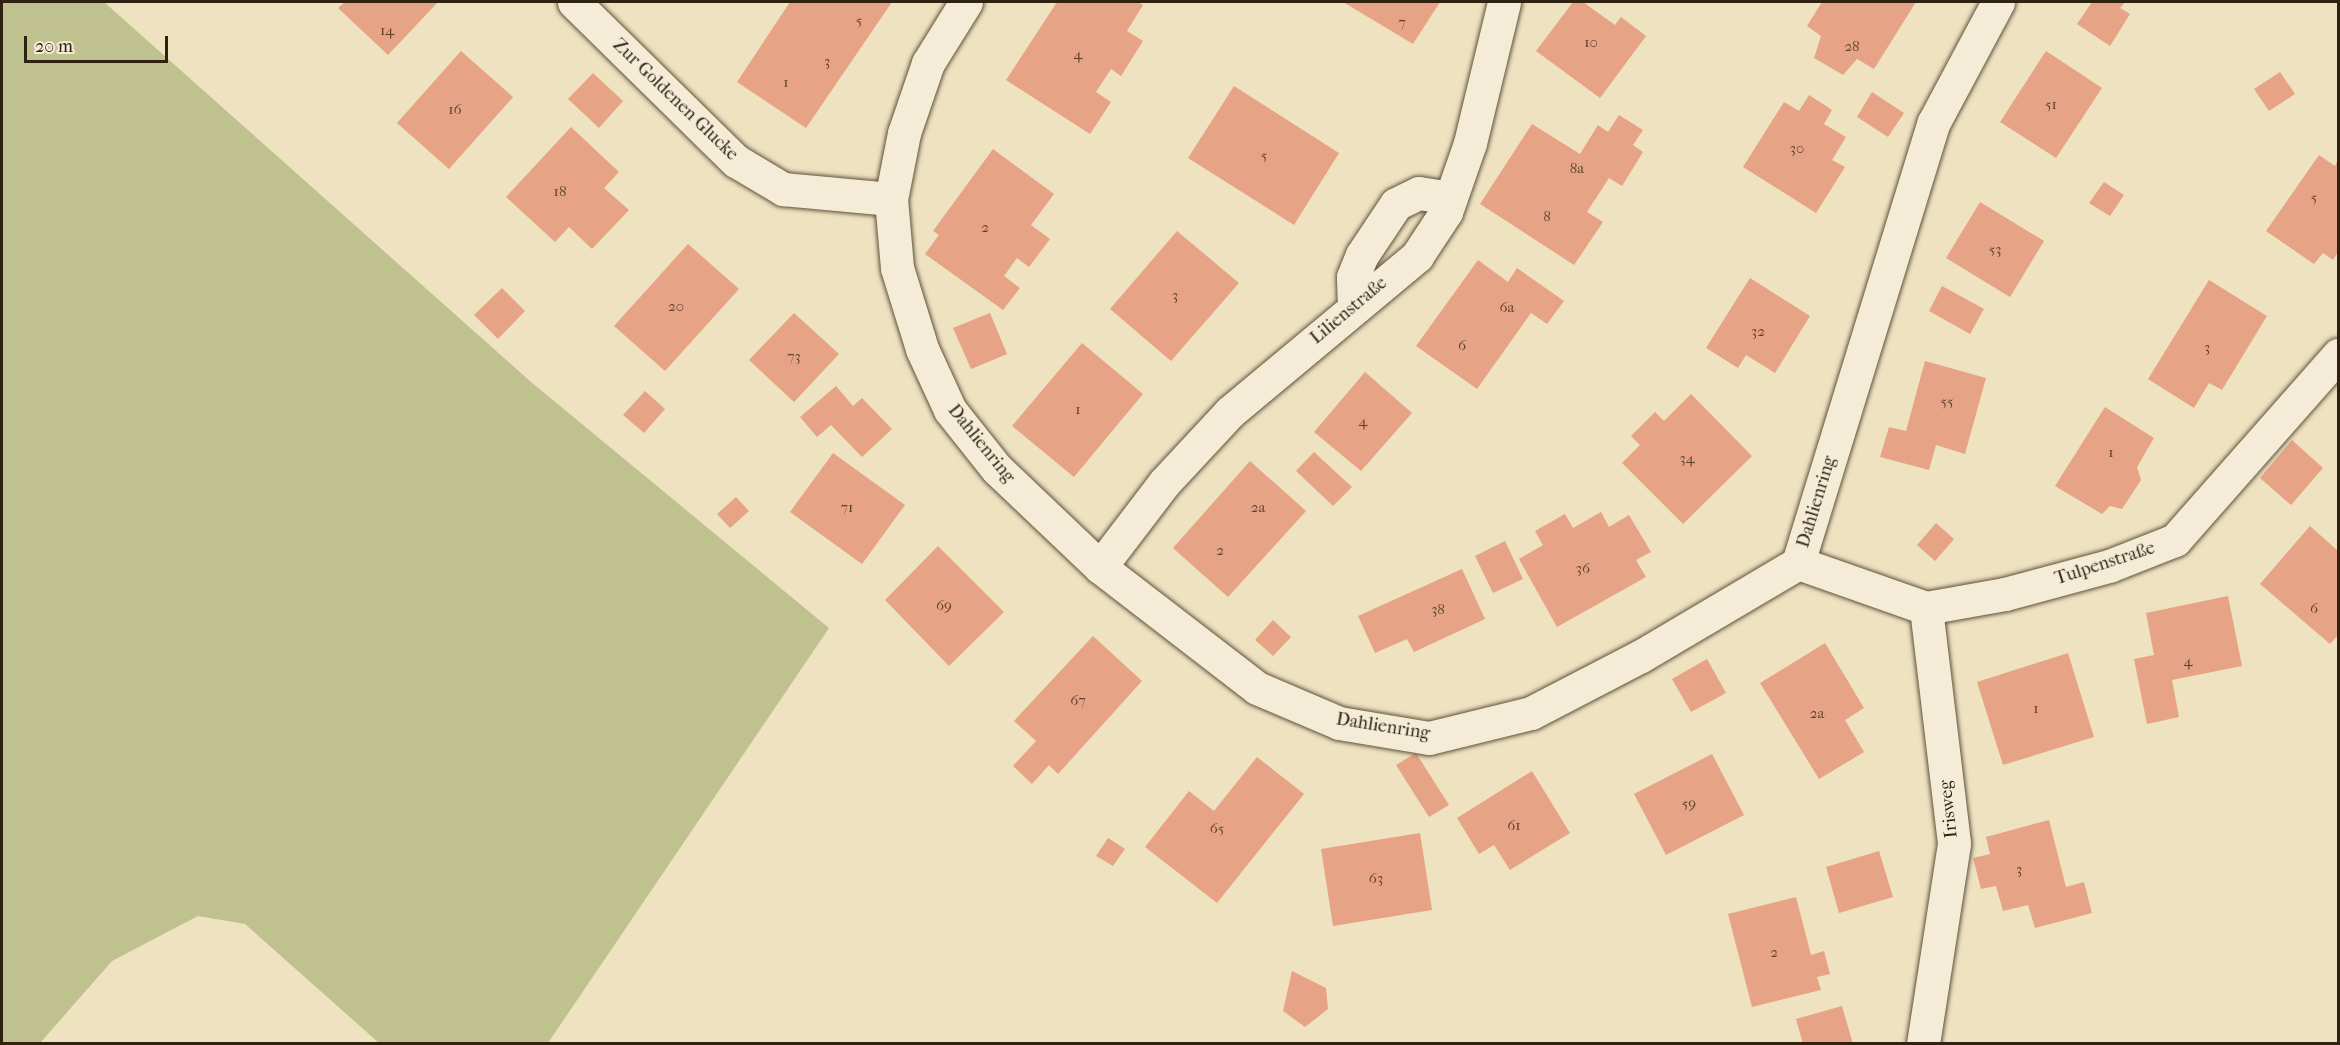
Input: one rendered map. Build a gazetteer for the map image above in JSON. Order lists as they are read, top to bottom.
{
  "streets": {
    "street": [
      "Zur Goldenen Glucke",
      "Lilienstraße",
      "Dahlienring",
      "Tulpenstraße",
      "Irisweg"
    ]
  },
  "crossings": [
    ["Zur Goldenen Glucke", "Dahlienring"],
    ["Lilienstraße", "Dahlienring"],
    ["Tulpenstraße", "Irisweg"]
  ],
  "house_numbers": [
    "5",
    "7",
    "14",
    "10",
    "28",
    "4",
    "3",
    "1",
    "51",
    "16",
    "30",
    "5",
    "8a",
    "18",
    "5",
    "8",
    "2",
    "53",
    "3",
    "20",
    "6a",
    "32",
    "6",
    "3",
    "73",
    "55",
    "1",
    "4",
    "1",
    "34",
    "71",
    "2a",
    "2",
    "36",
    "69",
    "6",
    "38",
    "4",
    "67",
    "1",
    "2a",
    "59",
    "61",
    "65",
    "3",
    "63",
    "2"
  ],
  "scale_bar": "20 m"
}
